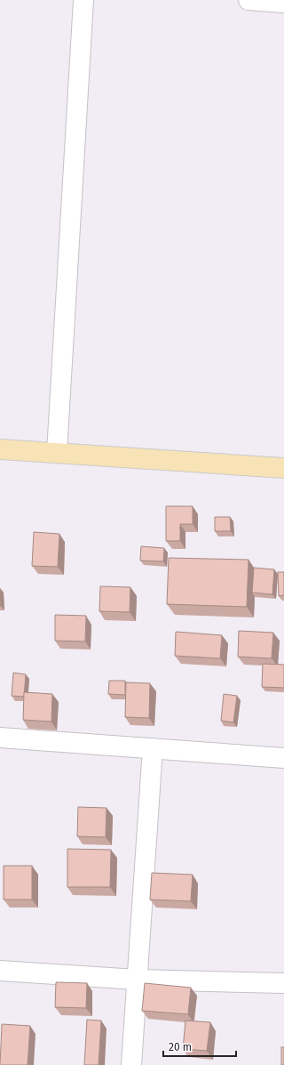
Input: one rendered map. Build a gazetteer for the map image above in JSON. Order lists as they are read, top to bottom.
{
  "scale_bar": "20 m"
}
